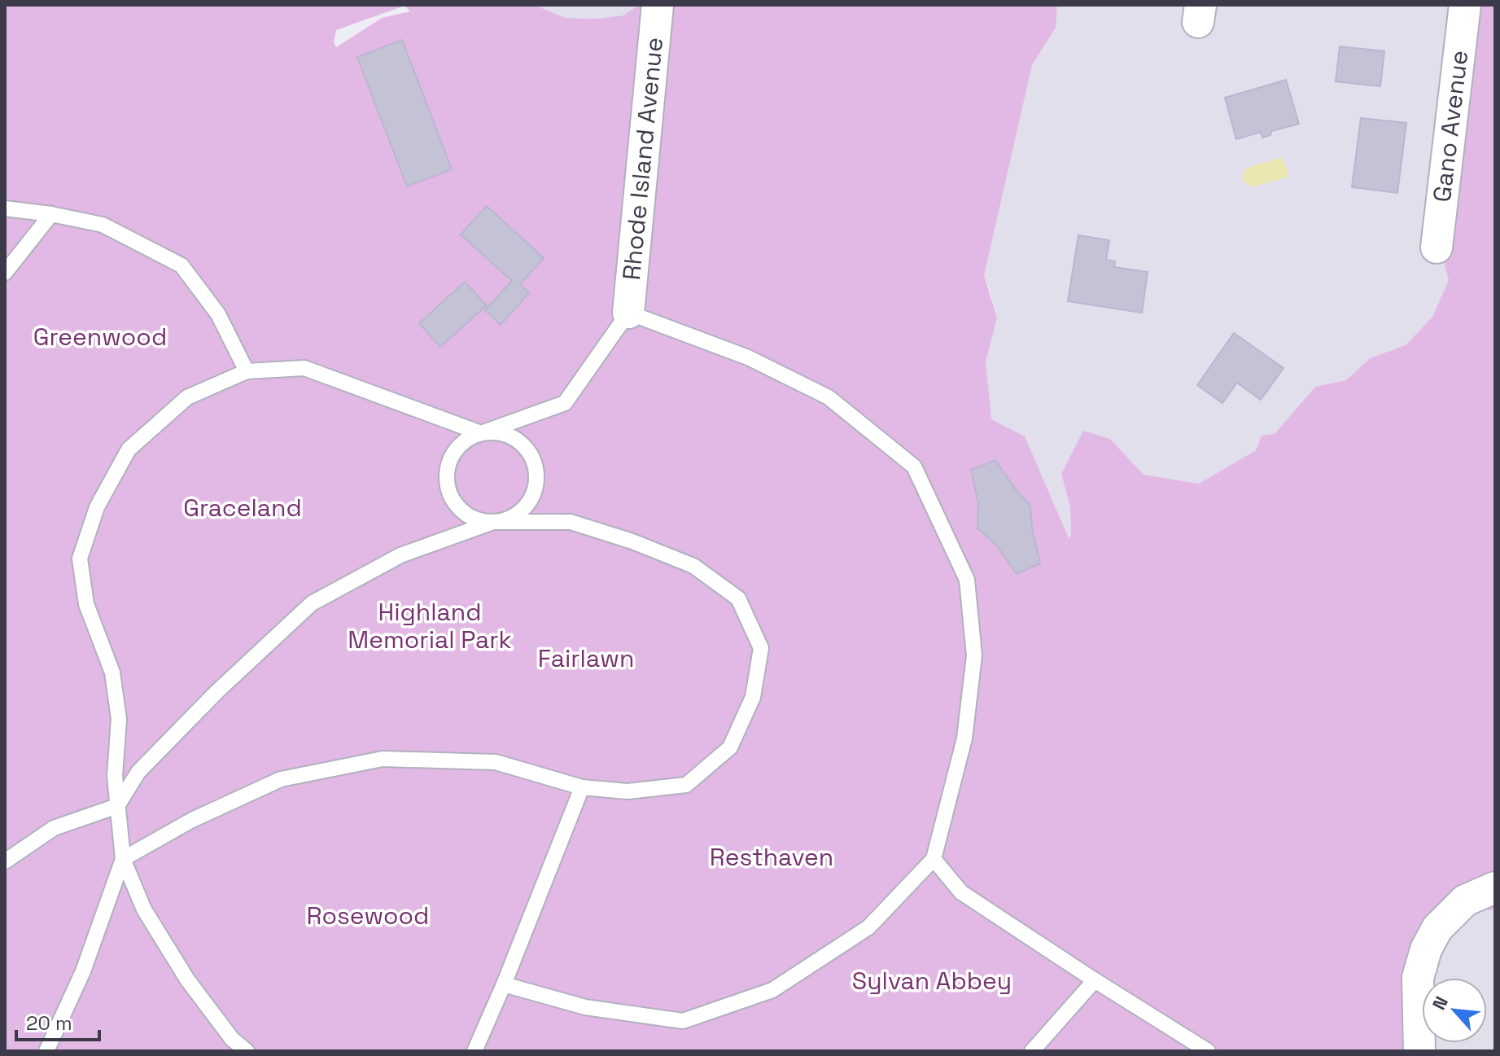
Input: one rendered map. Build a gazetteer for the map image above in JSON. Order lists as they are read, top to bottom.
{
  "streets": {
    "street": ["Gano Avenue", "Rhode Island Avenue"]
  },
  "parks": [
    "Greenwood",
    "Graceland",
    "Highland Memorial Park",
    "Fairlawn",
    "Resthaven",
    "Rosewood",
    "Sylvan Abbey"
  ],
  "scale_bar": "20 m",
  "north": "top left"
}
